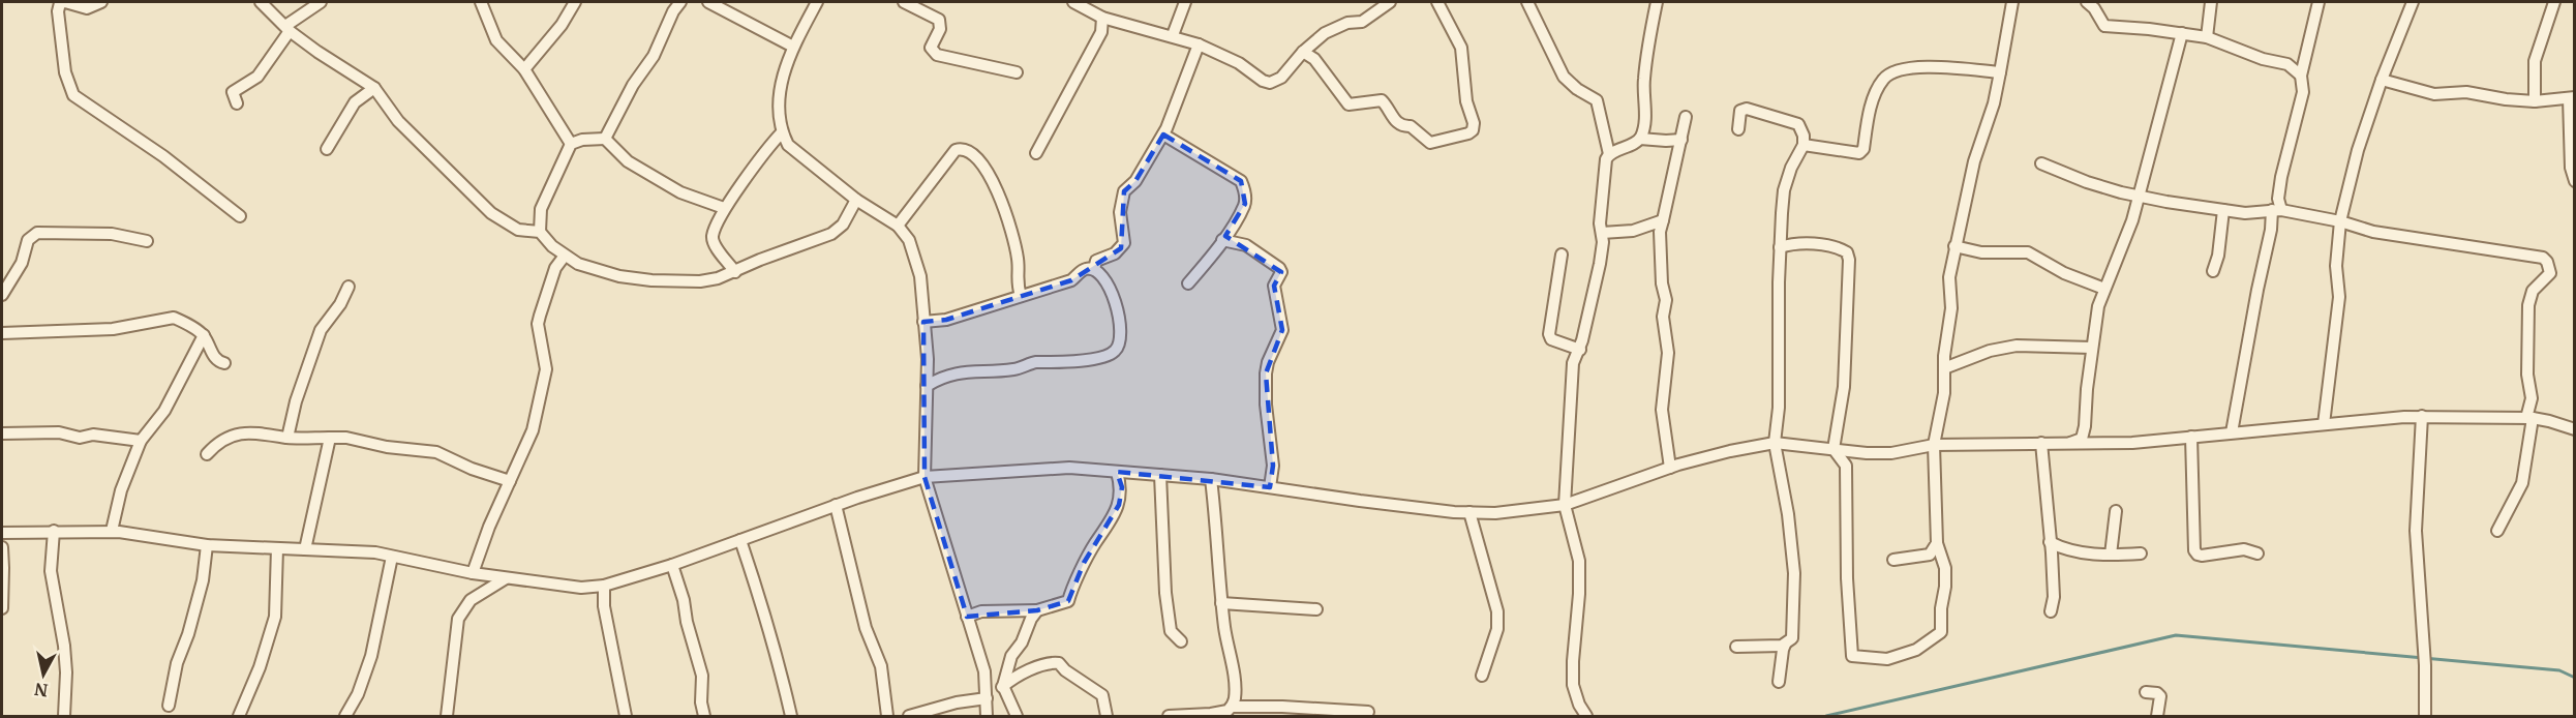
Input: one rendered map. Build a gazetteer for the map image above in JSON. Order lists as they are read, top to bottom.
{
  "north": "bottom"
}
